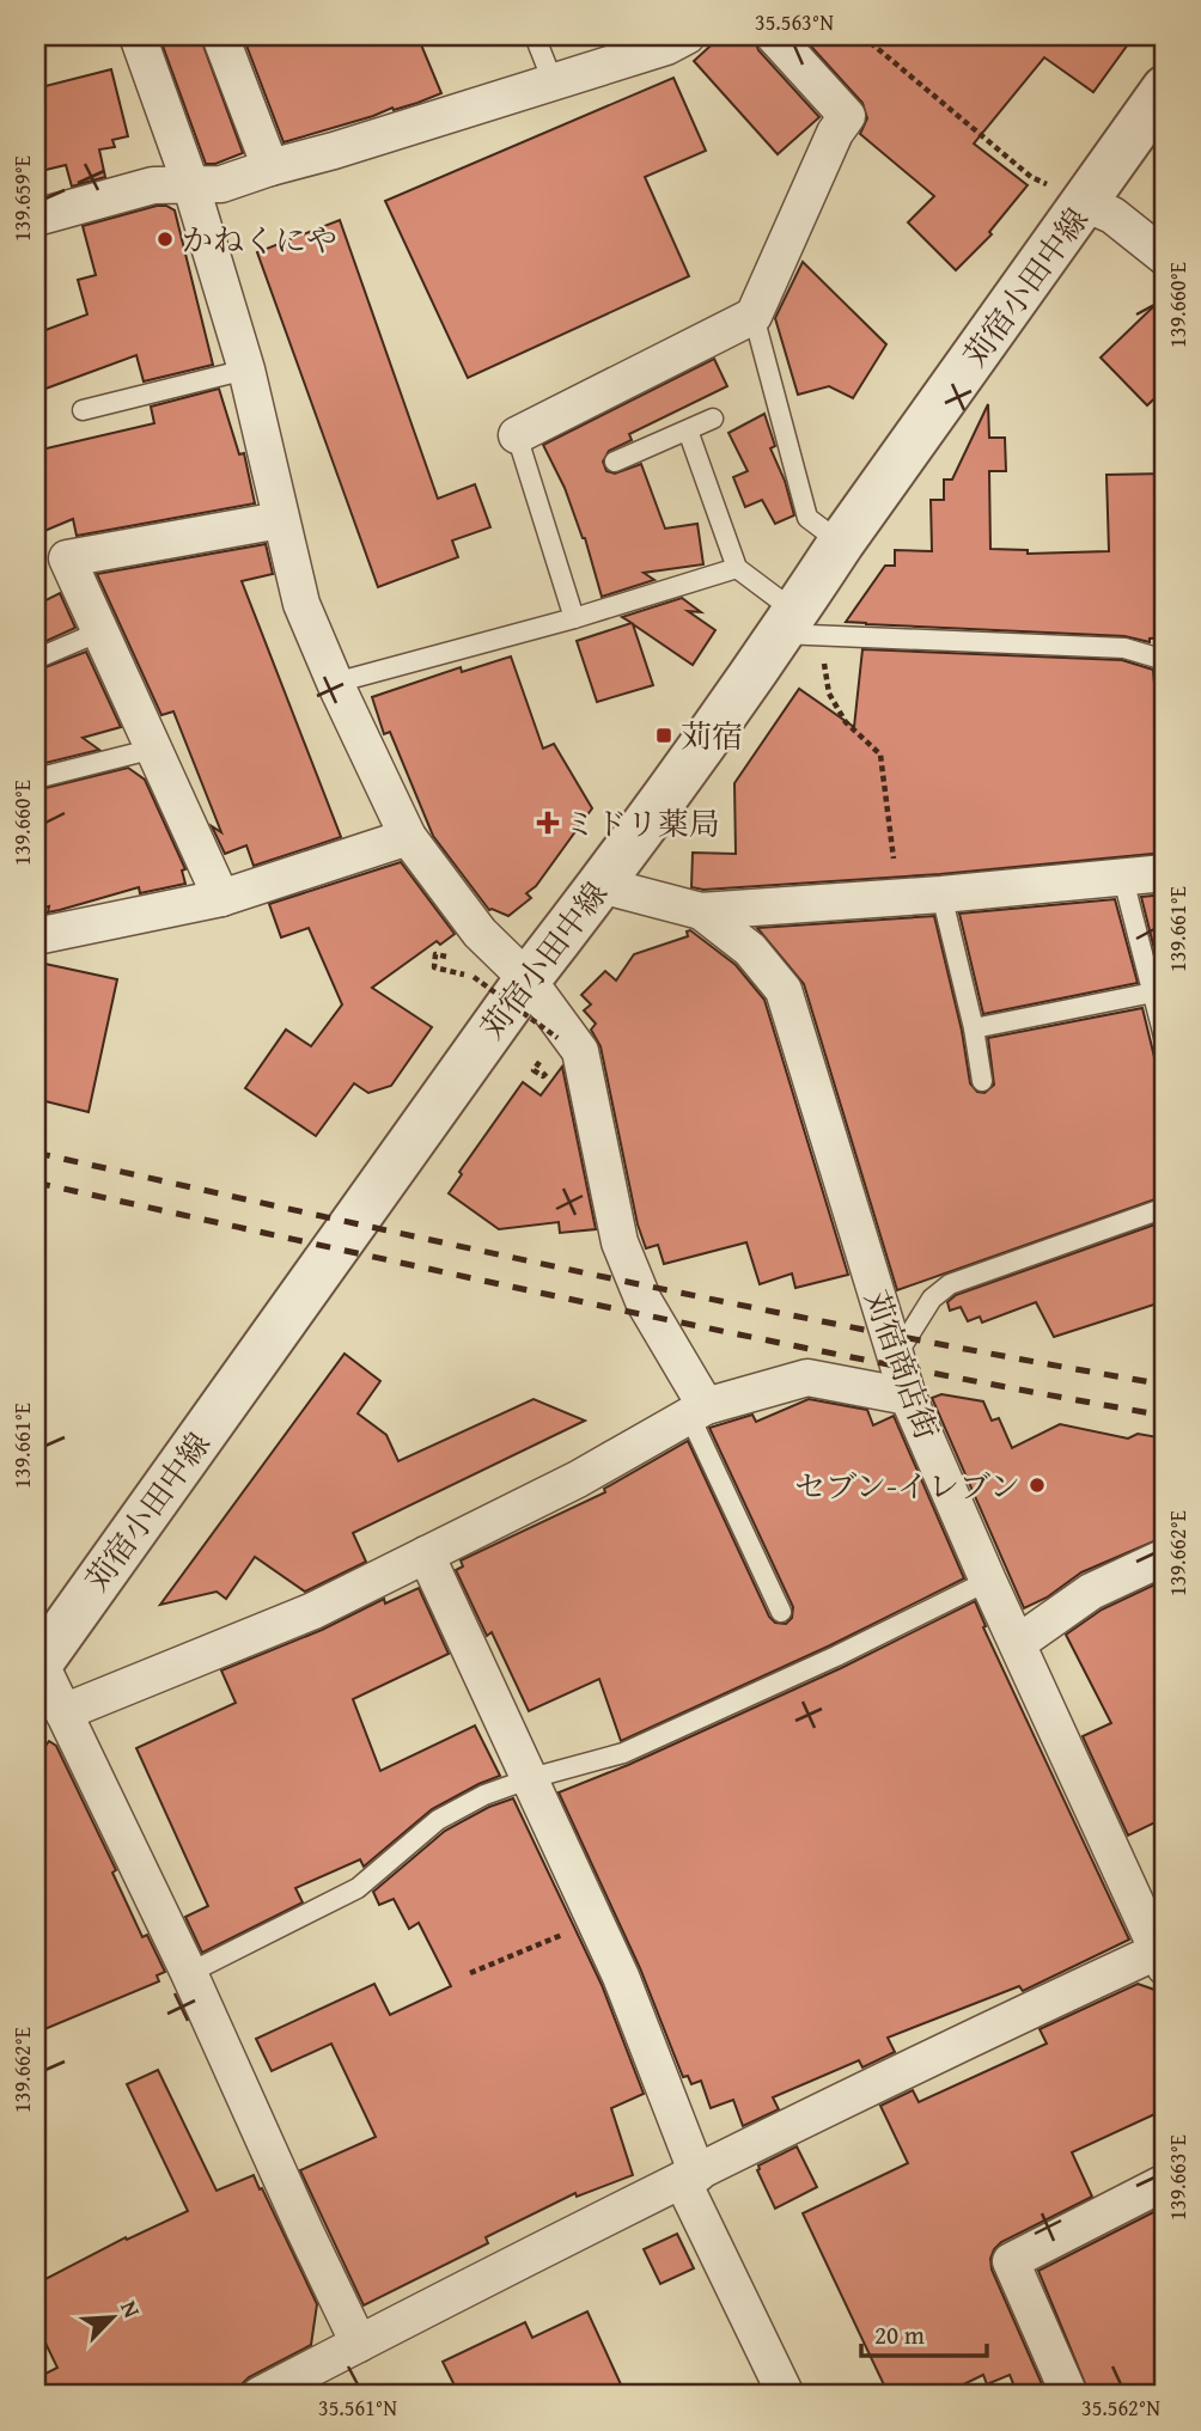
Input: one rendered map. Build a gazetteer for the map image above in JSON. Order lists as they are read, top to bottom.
{
  "streets": {
    "street": ["苅宿小田中線", "苅宿商店街"]
  },
  "places": {
    "other": ["かねくにや", "セブン-イレブン"],
    "transit": ["苅宿"],
    "health": ["ミドリ薬局"]
  },
  "scale_bar": "20 m",
  "north": "top right",
  "coordinates": [
    "35.563°N",
    "139.659°E",
    "139.660°E",
    "139.661°E",
    "139.662°E",
    "139.663°E",
    "35.561°N",
    "35.562°N"
  ]
}
